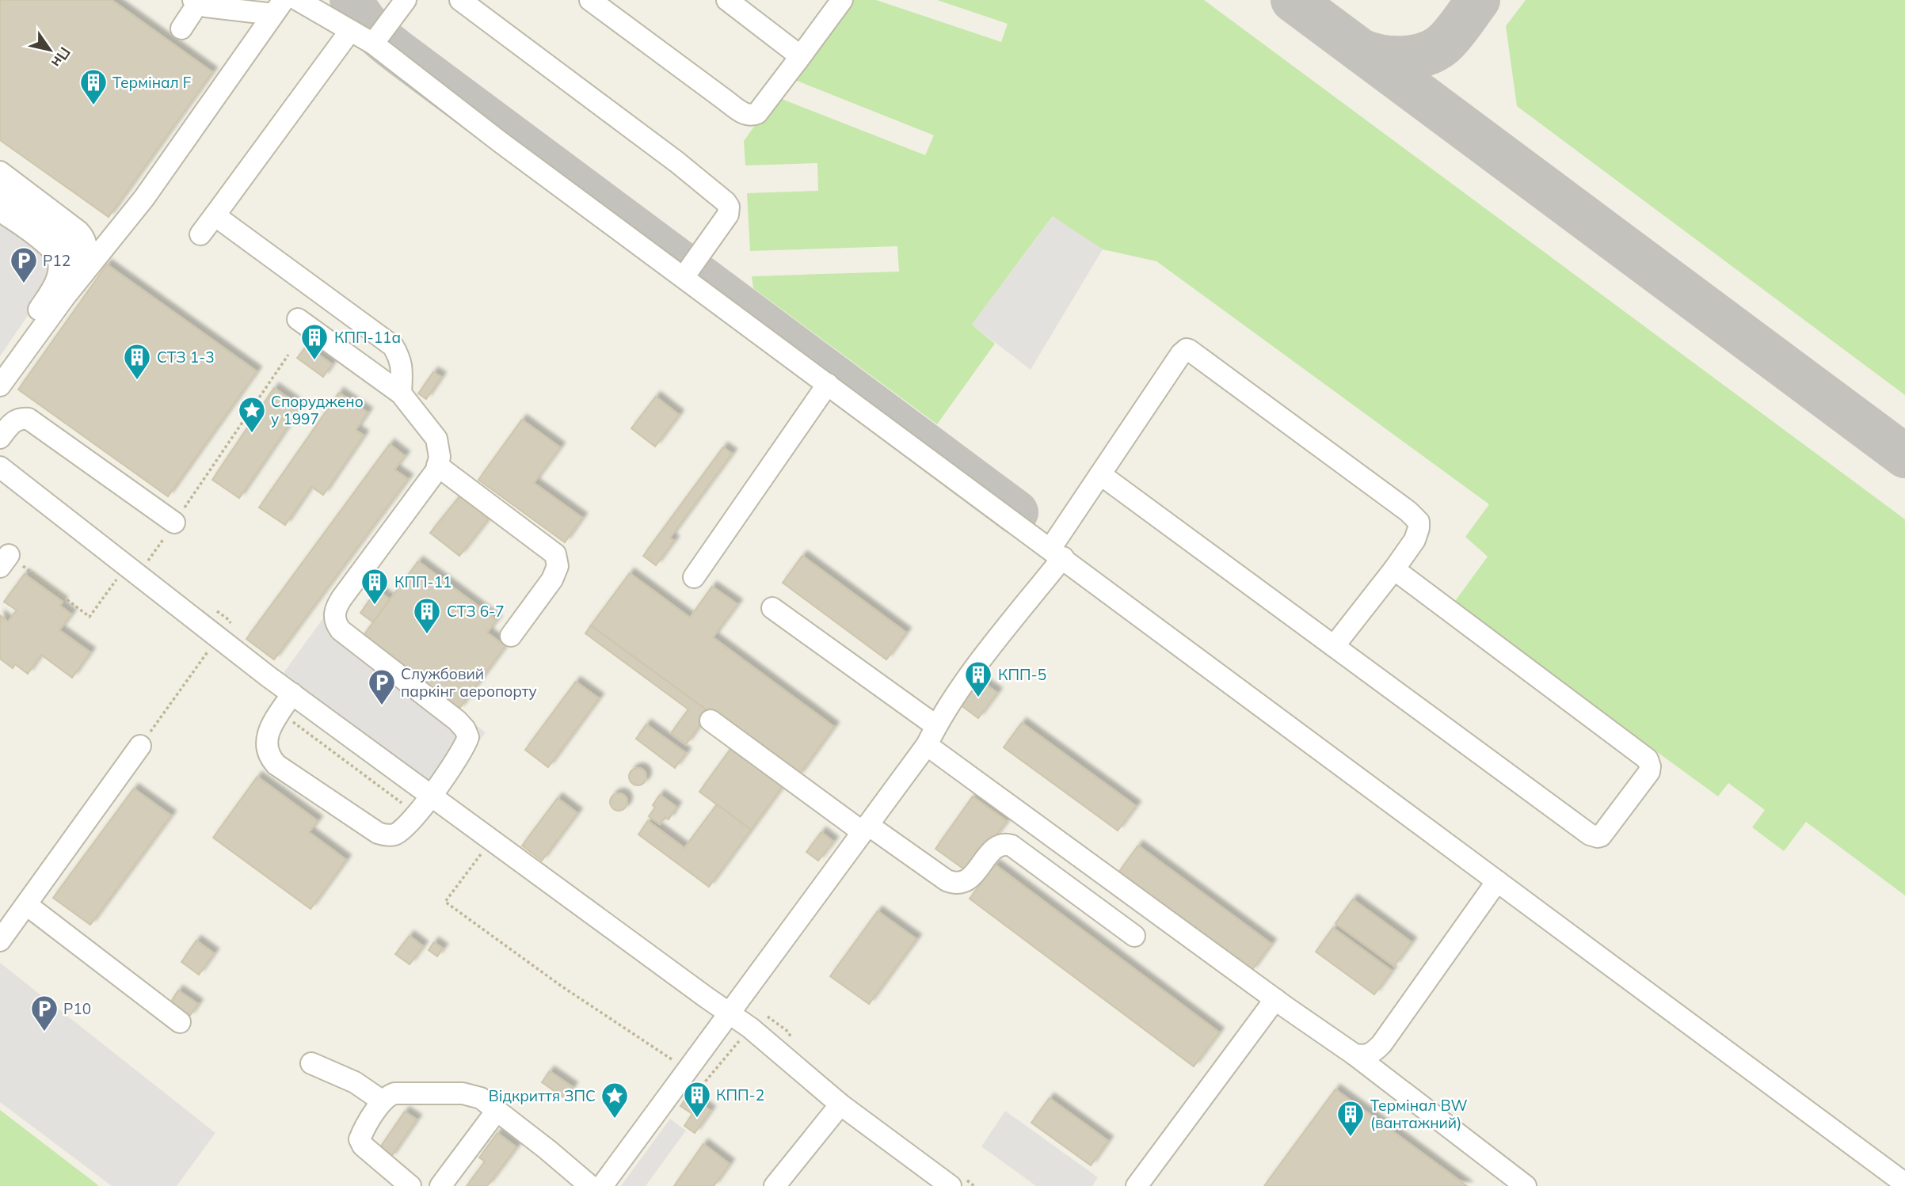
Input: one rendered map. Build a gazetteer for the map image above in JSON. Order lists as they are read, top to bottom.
{
  "places": {
    "building": [
      "Термінал F",
      "КПП-11а",
      "СТЗ 1-3",
      "КПП-11",
      "СТЗ 6-7",
      "КПП-5",
      "КПП-2",
      "Термінал BW (вантажний)"
    ],
    "parking": ["P12", "Службовий паркінг аеропорту", "P10"],
    "place": ["Споруджено у 1997", "Відкриття ЗПС"]
  },
  "north": "bottom right"
}
